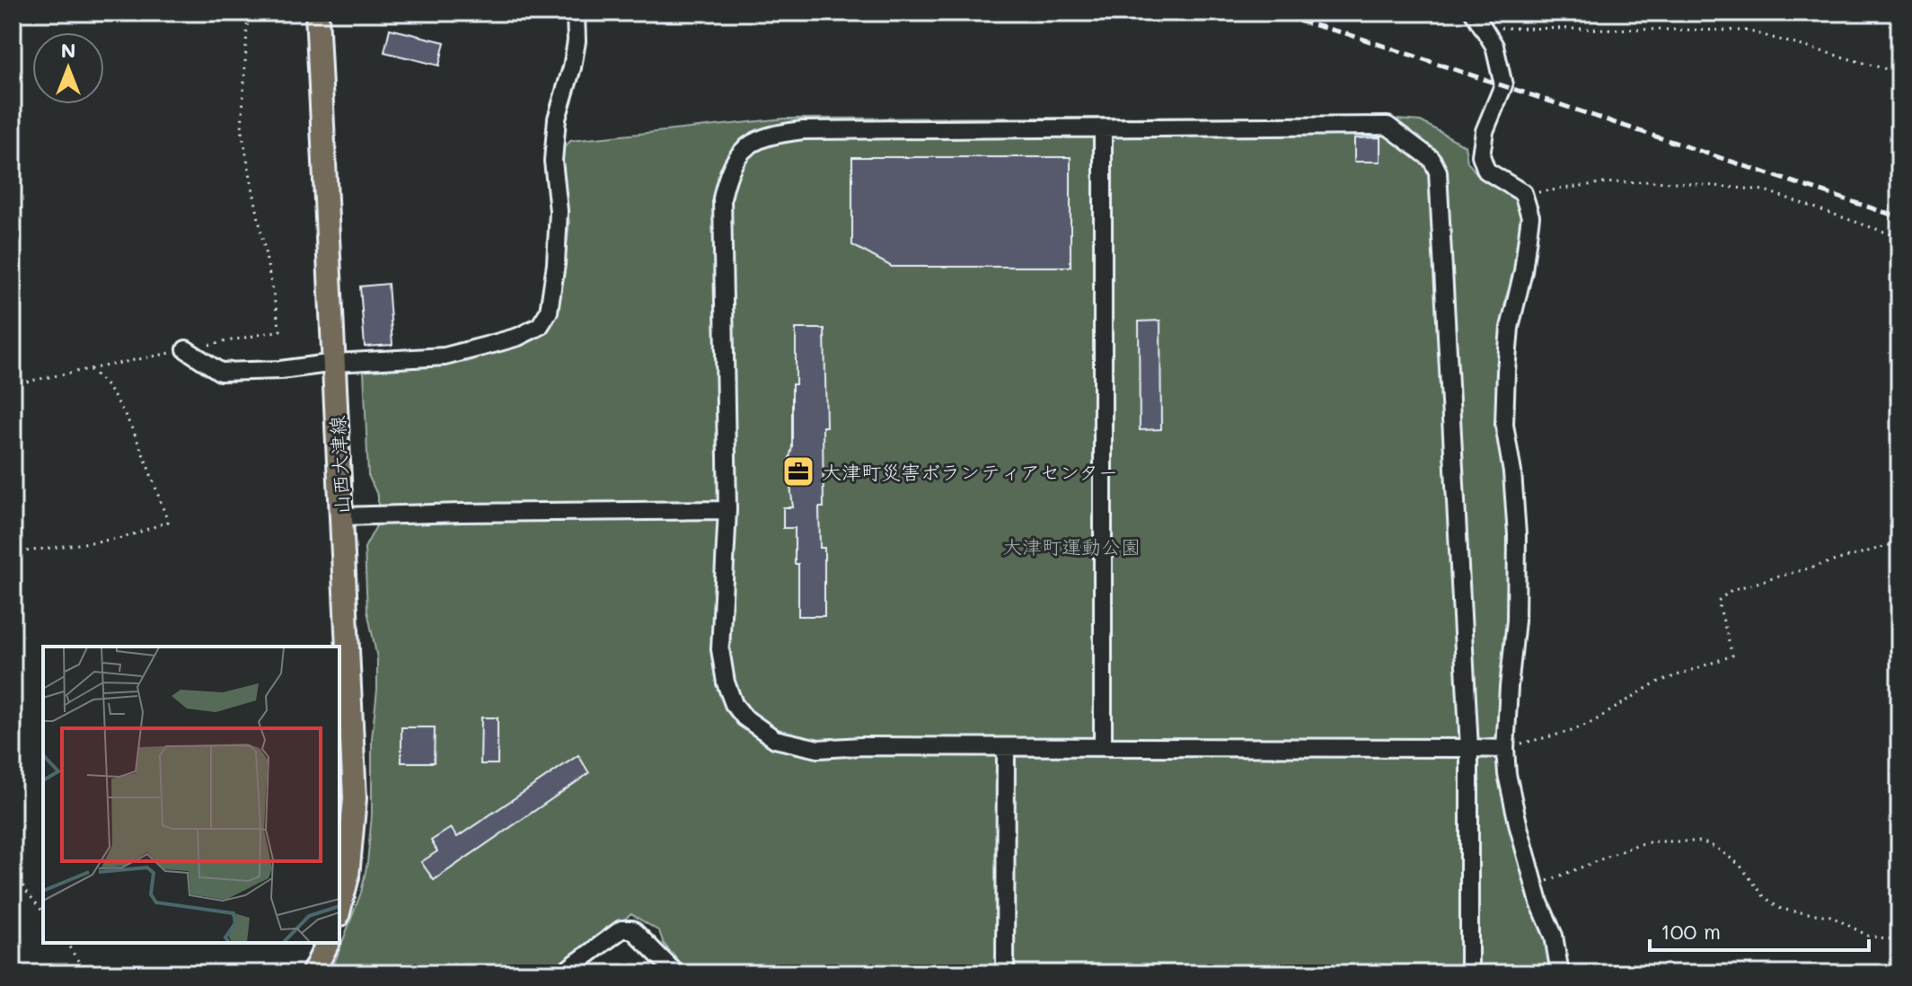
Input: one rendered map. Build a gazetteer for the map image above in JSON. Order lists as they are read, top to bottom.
{
  "streets": {
    "main road": ["山西大津線"]
  },
  "parks": ["大津町運動公園"],
  "places": {
    "office": ["大津町災害ボランティアセンター"]
  },
  "scale_bar": "100 m",
  "north": "top"
}
